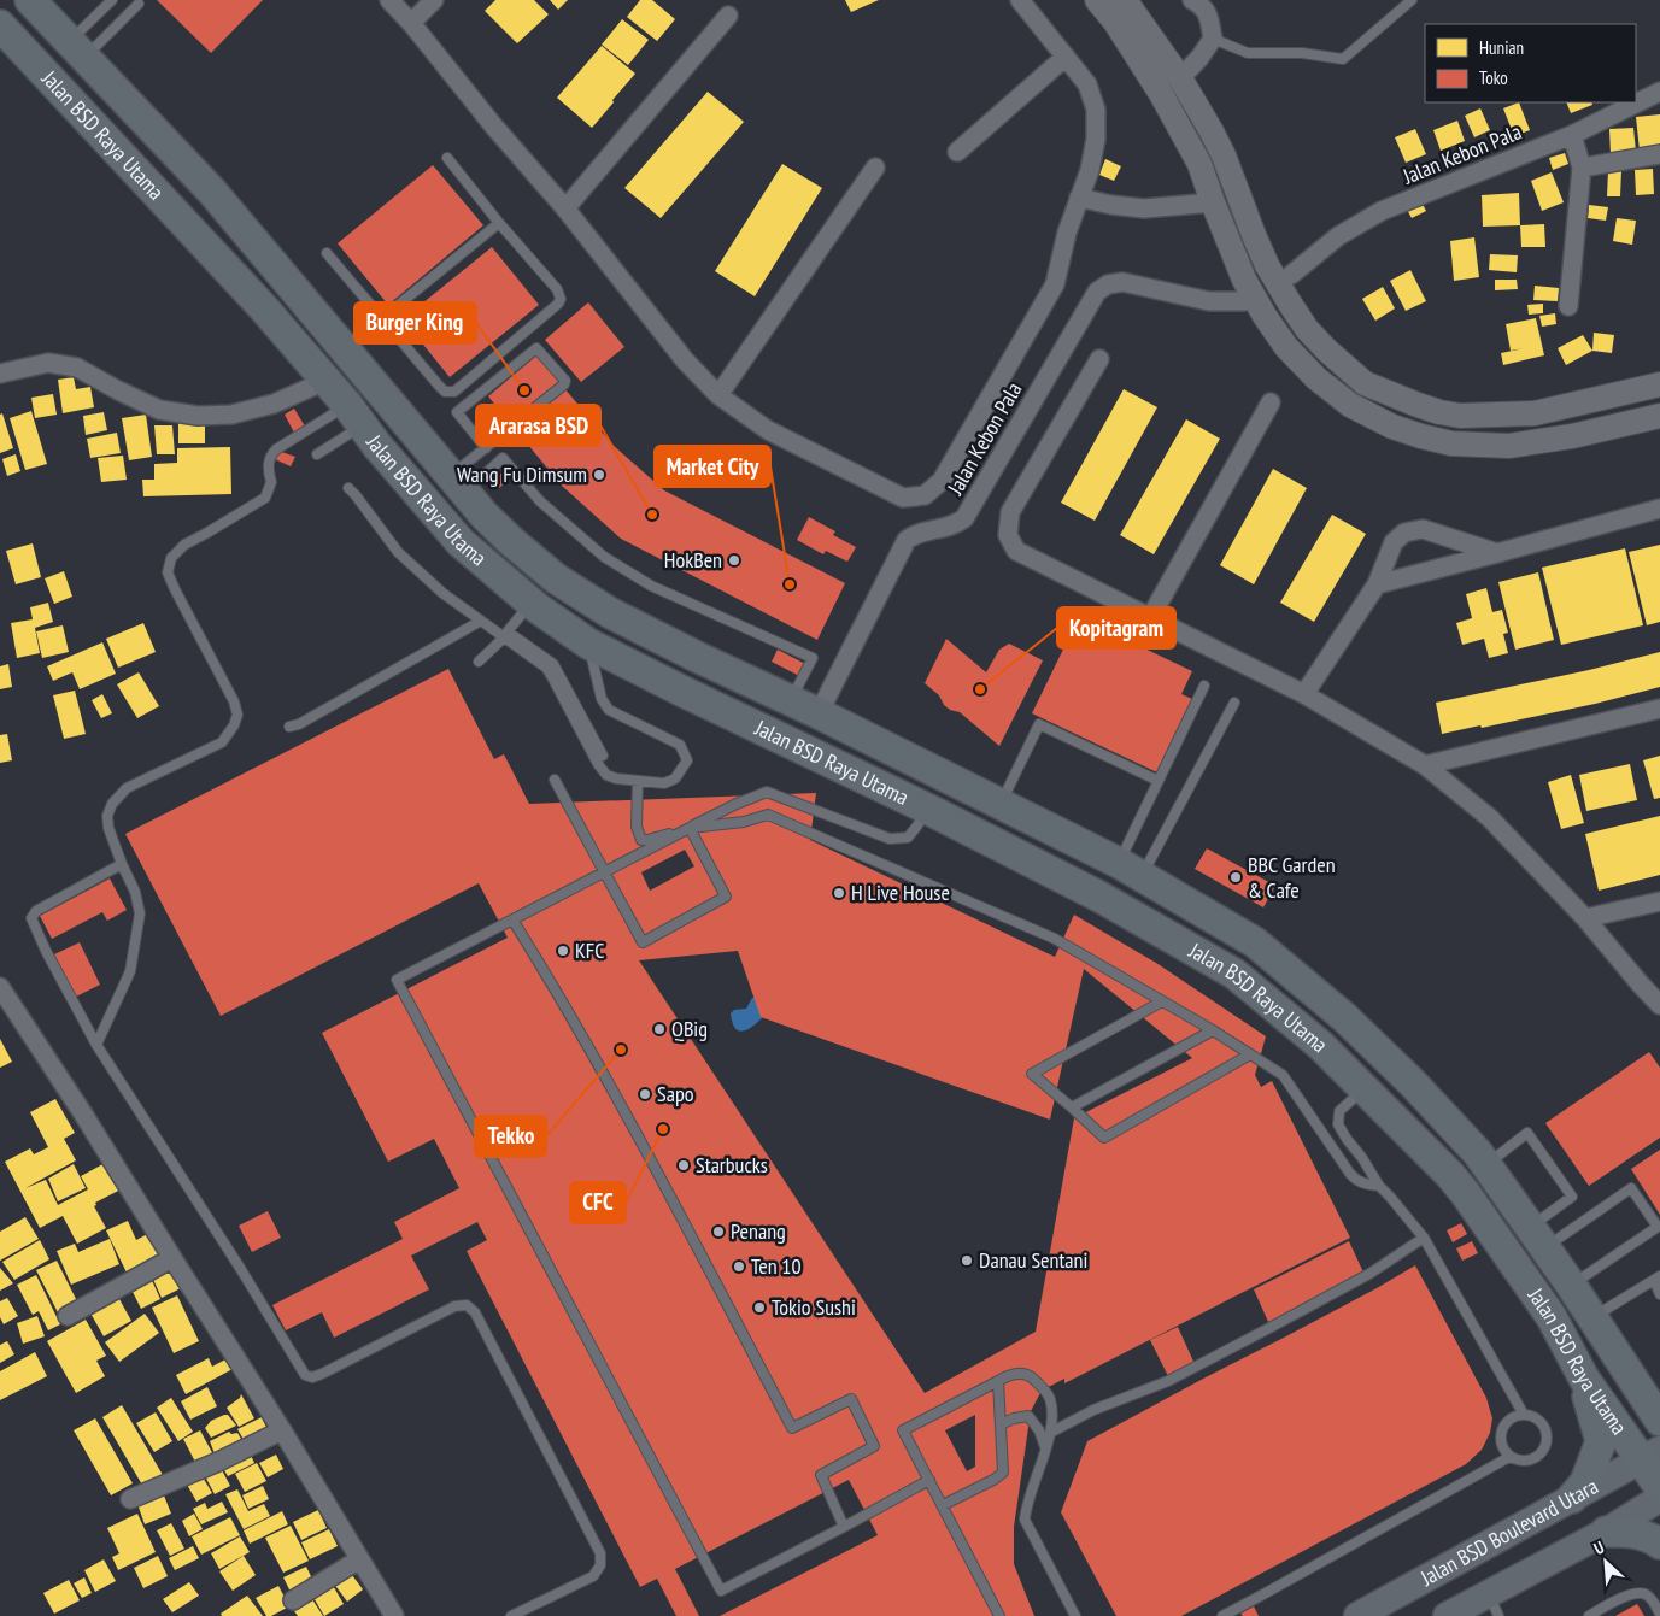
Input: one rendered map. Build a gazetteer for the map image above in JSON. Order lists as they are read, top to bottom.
{
  "streets": {
    "main road": ["Jalan BSD Raya Utama", "Jalan BSD Boulevard Utara"],
    "street": ["Jalan Kebon Pala"]
  },
  "crossings": [
    ["Jalan BSD Raya Utama", "Jalan Kebon Pala"],
    ["Jalan BSD Raya Utama", "Jalan BSD Boulevard Utara"]
  ],
  "places": [
    "Burger King",
    "Wang Fu Dimsum",
    "Ararasa BSD",
    "HokBen",
    "Market City",
    "Kopitagram",
    "BBC Garden & Cafe",
    "H Live House",
    "KFC",
    "QBig",
    "Tekko",
    "Sapo",
    "CFC",
    "Starbucks",
    "Penang",
    "Danau Sentani",
    "Ten 10",
    "Tokio Sushi"
  ],
  "legend": ["Hunian", "Toko"],
  "north": "top left"
}
